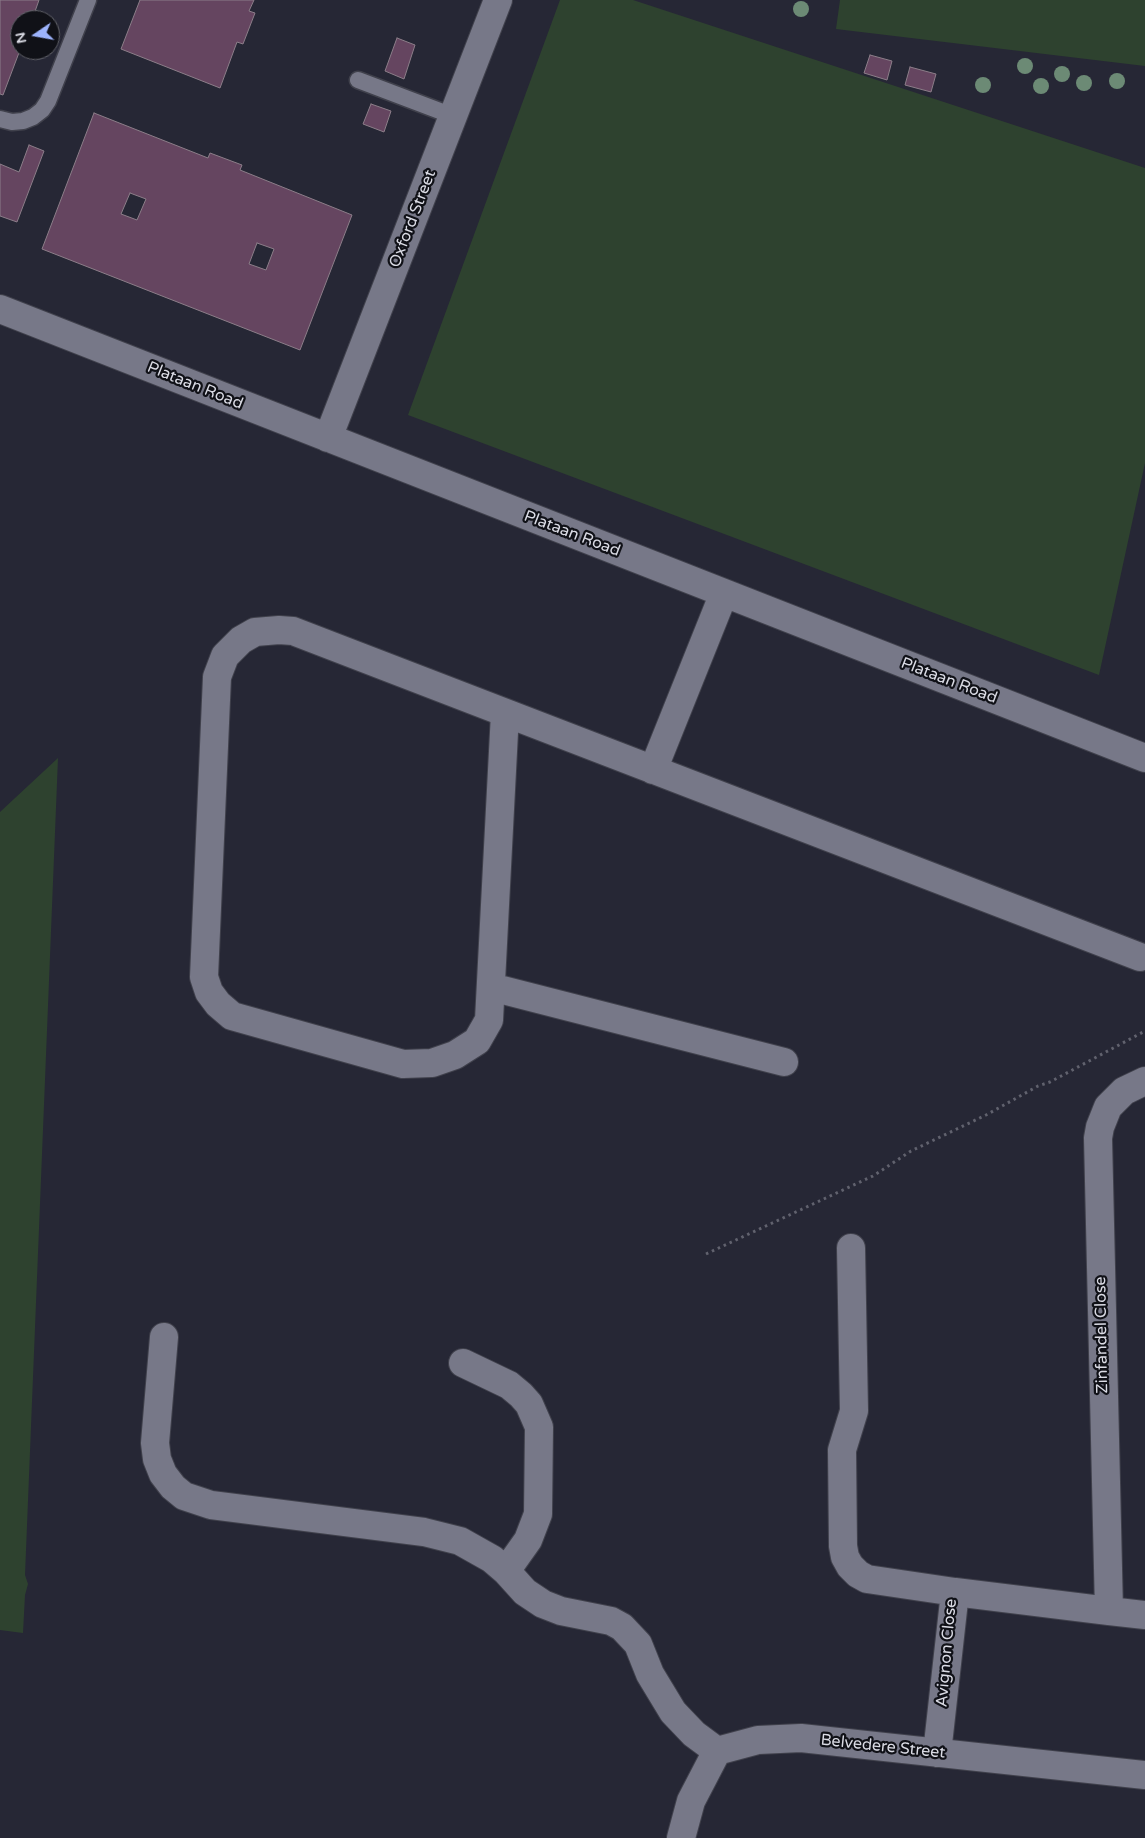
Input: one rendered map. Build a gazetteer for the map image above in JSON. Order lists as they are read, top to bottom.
{
  "streets": {
    "street": [
      "Oxford Street",
      "Plataan Road",
      "Zinfandel Close",
      "Avignon Close",
      "Belvedere Street"
    ]
  },
  "crossings": [
    ["Oxford Street", "Plataan Road"],
    ["Avignon Close", "Belvedere Street"]
  ],
  "north": "left"
}
